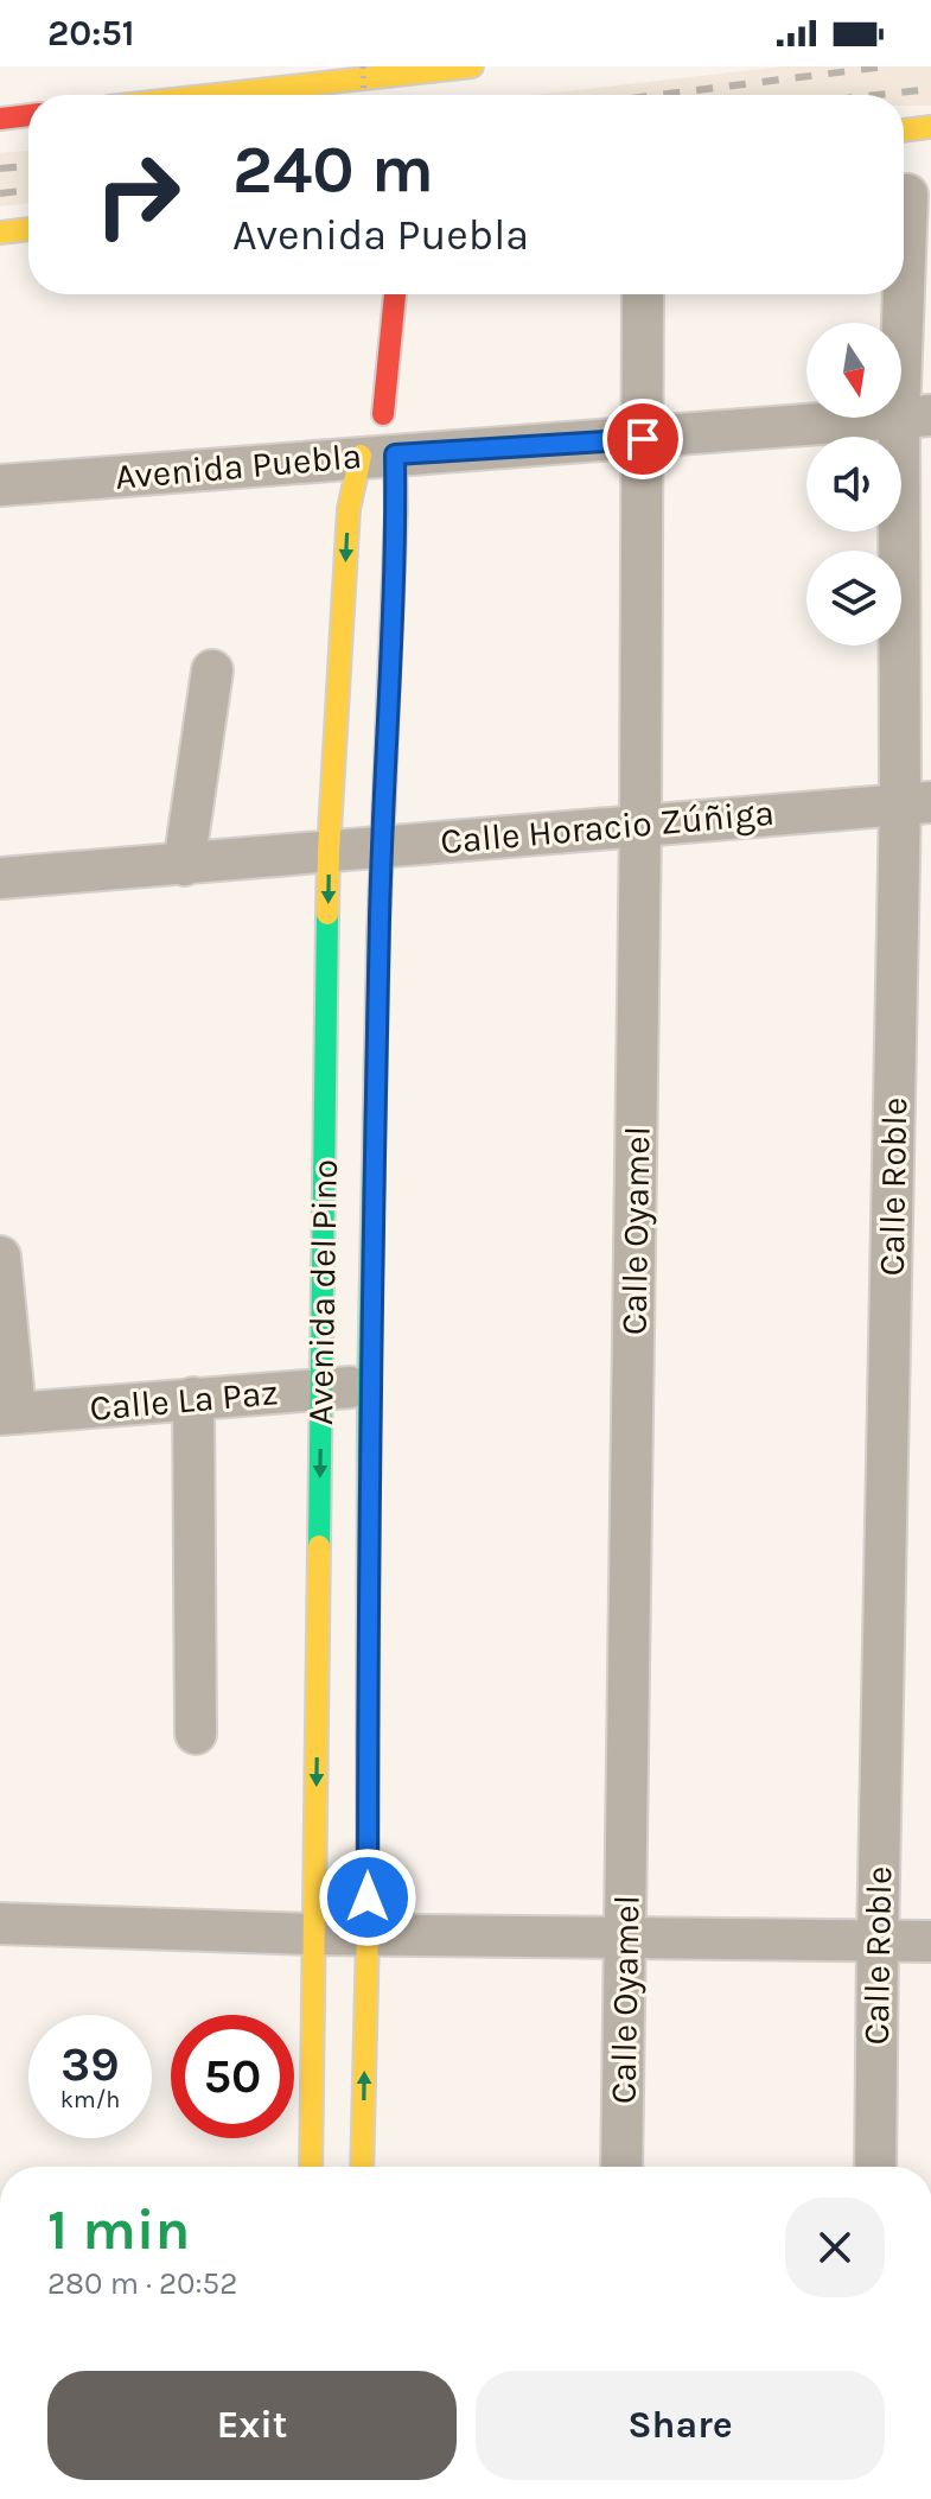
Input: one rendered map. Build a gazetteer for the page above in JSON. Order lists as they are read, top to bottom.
{
  "streets": {
    "main road": ["Avenida del Pino"],
    "street": [
      "Avenida Puebla",
      "Calle Horacio Zúñiga",
      "Calle Roble",
      "Calle Oyamel",
      "Calle La Paz"
    ]
  },
  "crossings": [
    ["Avenida Puebla", "Calle Roble"],
    ["Avenida Puebla", "Calle Oyamel"],
    ["Avenida Puebla", "Avenida del Pino"],
    ["Calle Horacio Zúñiga", "Calle Roble"],
    ["Calle Horacio Zúñiga", "Calle Oyamel"],
    ["Calle Horacio Zúñiga", "Avenida del Pino"],
    ["Avenida del Pino", "Calle La Paz"]
  ],
  "north": "bottom",
  "page": {
    "status": "20:51",
    "turn": ["240 m", "Avenida Puebla"],
    "speed": "39 km/h",
    "limit": "50",
    "heading": ["1 min", "280 m · 20:52"],
    "buttons": ["Exit", "Share"]
  }
}
